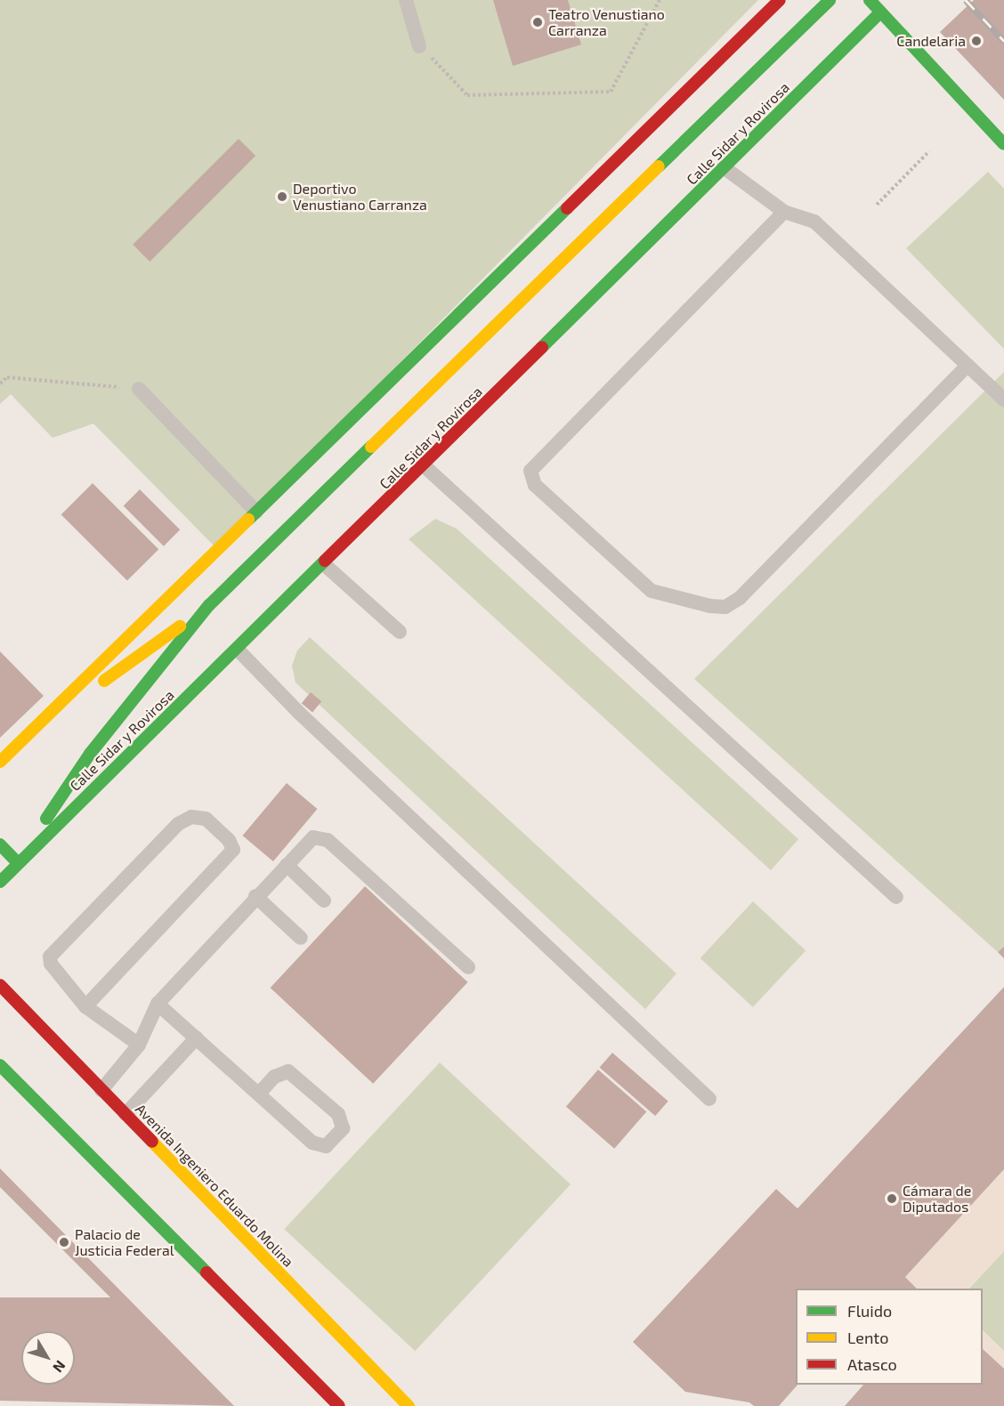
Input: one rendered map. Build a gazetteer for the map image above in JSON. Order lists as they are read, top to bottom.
{
  "streets": {
    "street": ["Calle Sidar y Rovirosa", "Avenida Ingeniero Eduardo Molina"]
  },
  "places": [
    "Teatro Venustiano Carranza",
    "Candelaria",
    "Deportivo Venustiano Carranza",
    "Cámara de Diputados",
    "Palacio de Justicia Federal"
  ],
  "legend": ["Fluido", "Lento", "Atasco"],
  "north": "bottom right"
}
